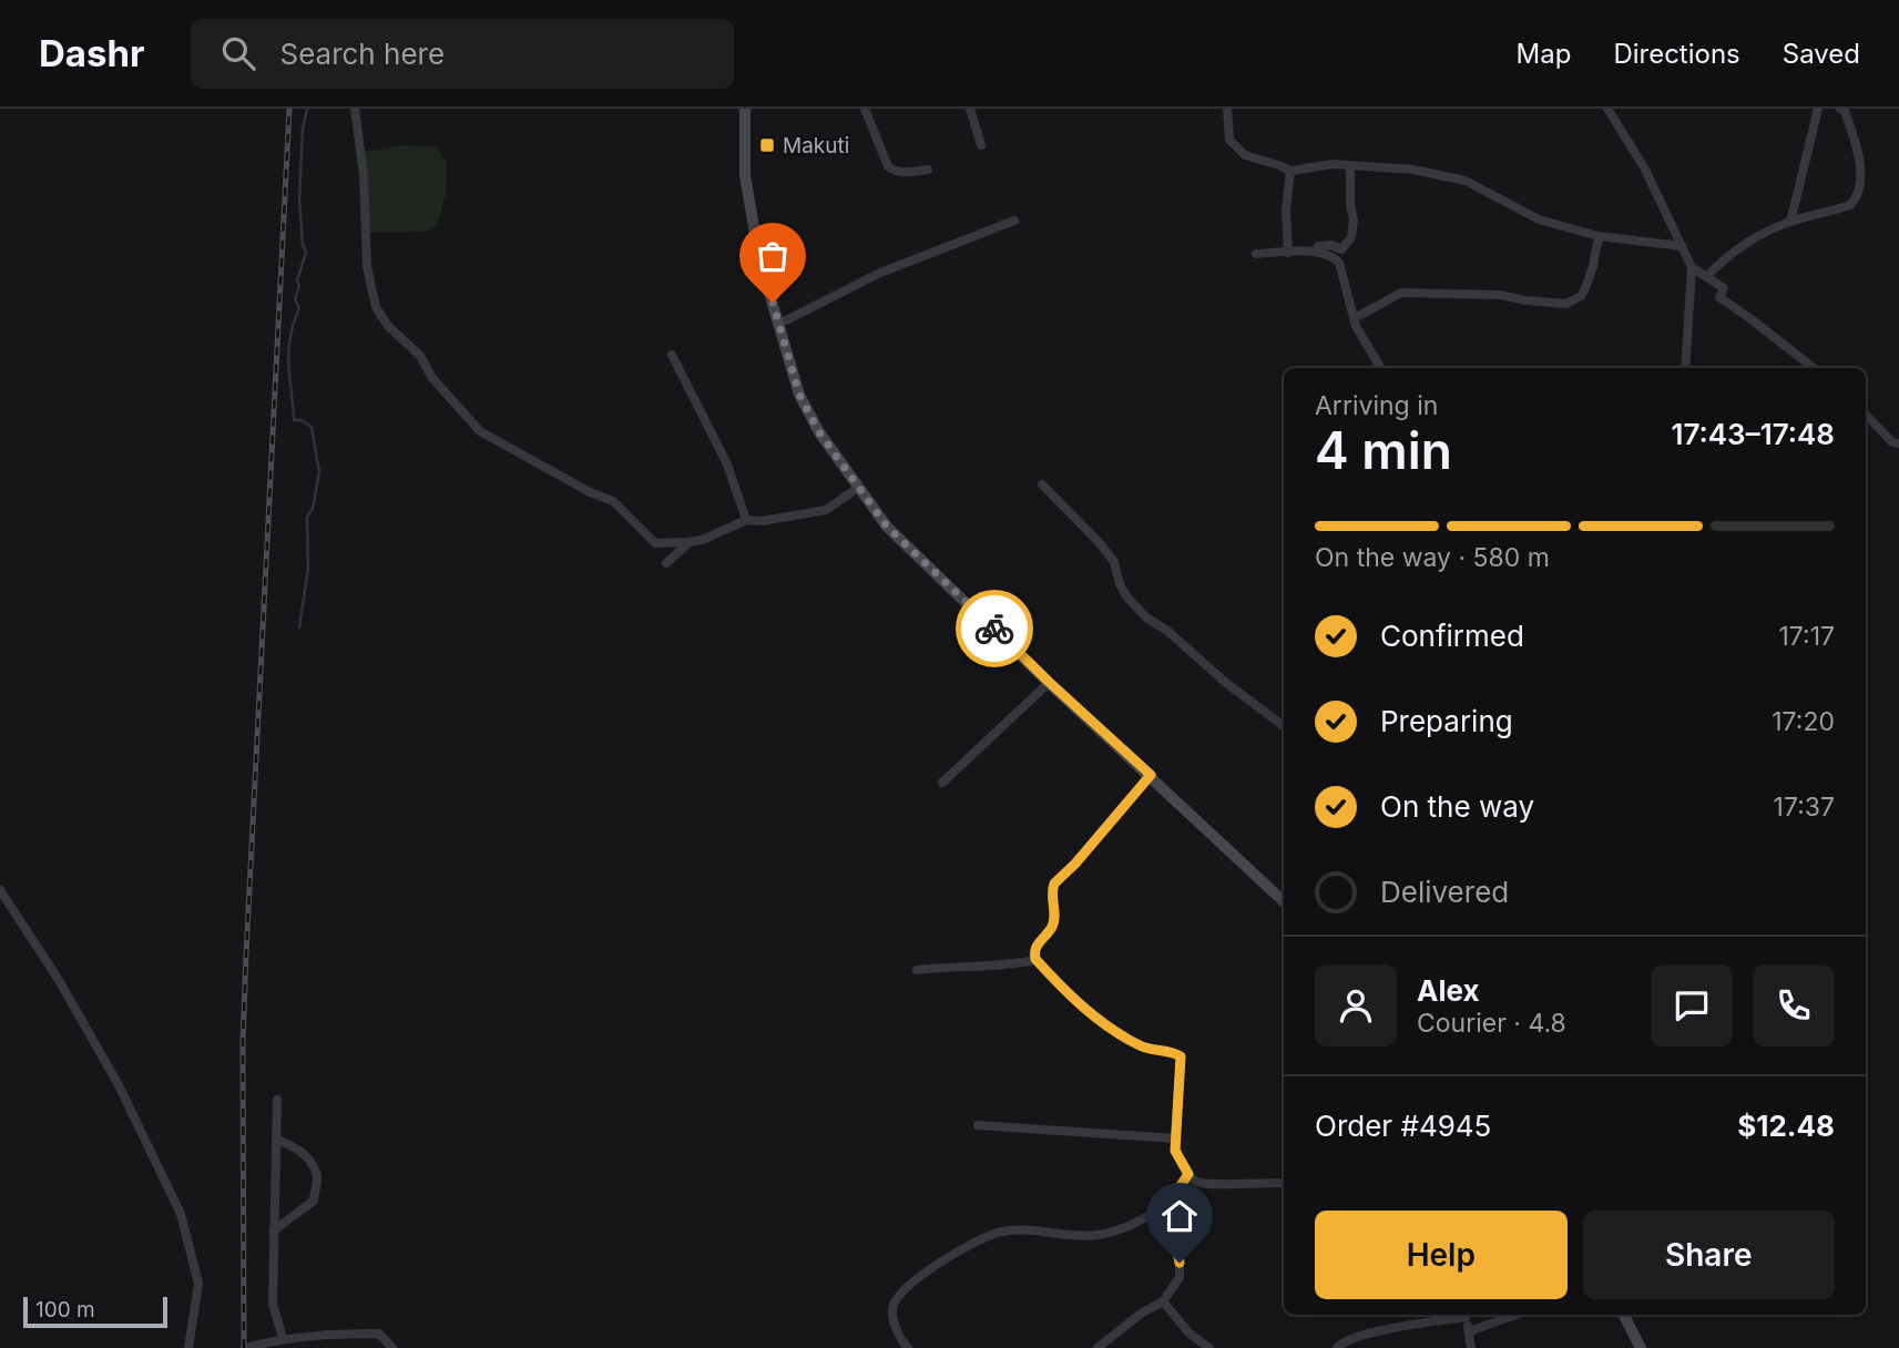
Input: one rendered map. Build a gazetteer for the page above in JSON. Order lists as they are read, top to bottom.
{
  "places": {
    "transit": ["Makuti"]
  },
  "scale_bar": "100 m",
  "page": {
    "header": "Dashr",
    "search": "Search here",
    "nav": ["Map", "Directions", "Saved"],
    "heading": ["4 min", "Arriving in", "17:43–17:48"],
    "panel": [
      "Alex",
      "Courier · 4.8",
      "Order #4945",
      "$12.48"
    ],
    "bar": "On the way · 580 m",
    "list": [
      ["Confirmed", "17:17"],
      ["Preparing", "17:20"],
      ["On the way", "17:37"],
      "Delivered"
    ],
    "buttons": ["Help", "Share"],
    "scale": "100 m"
  }
}
